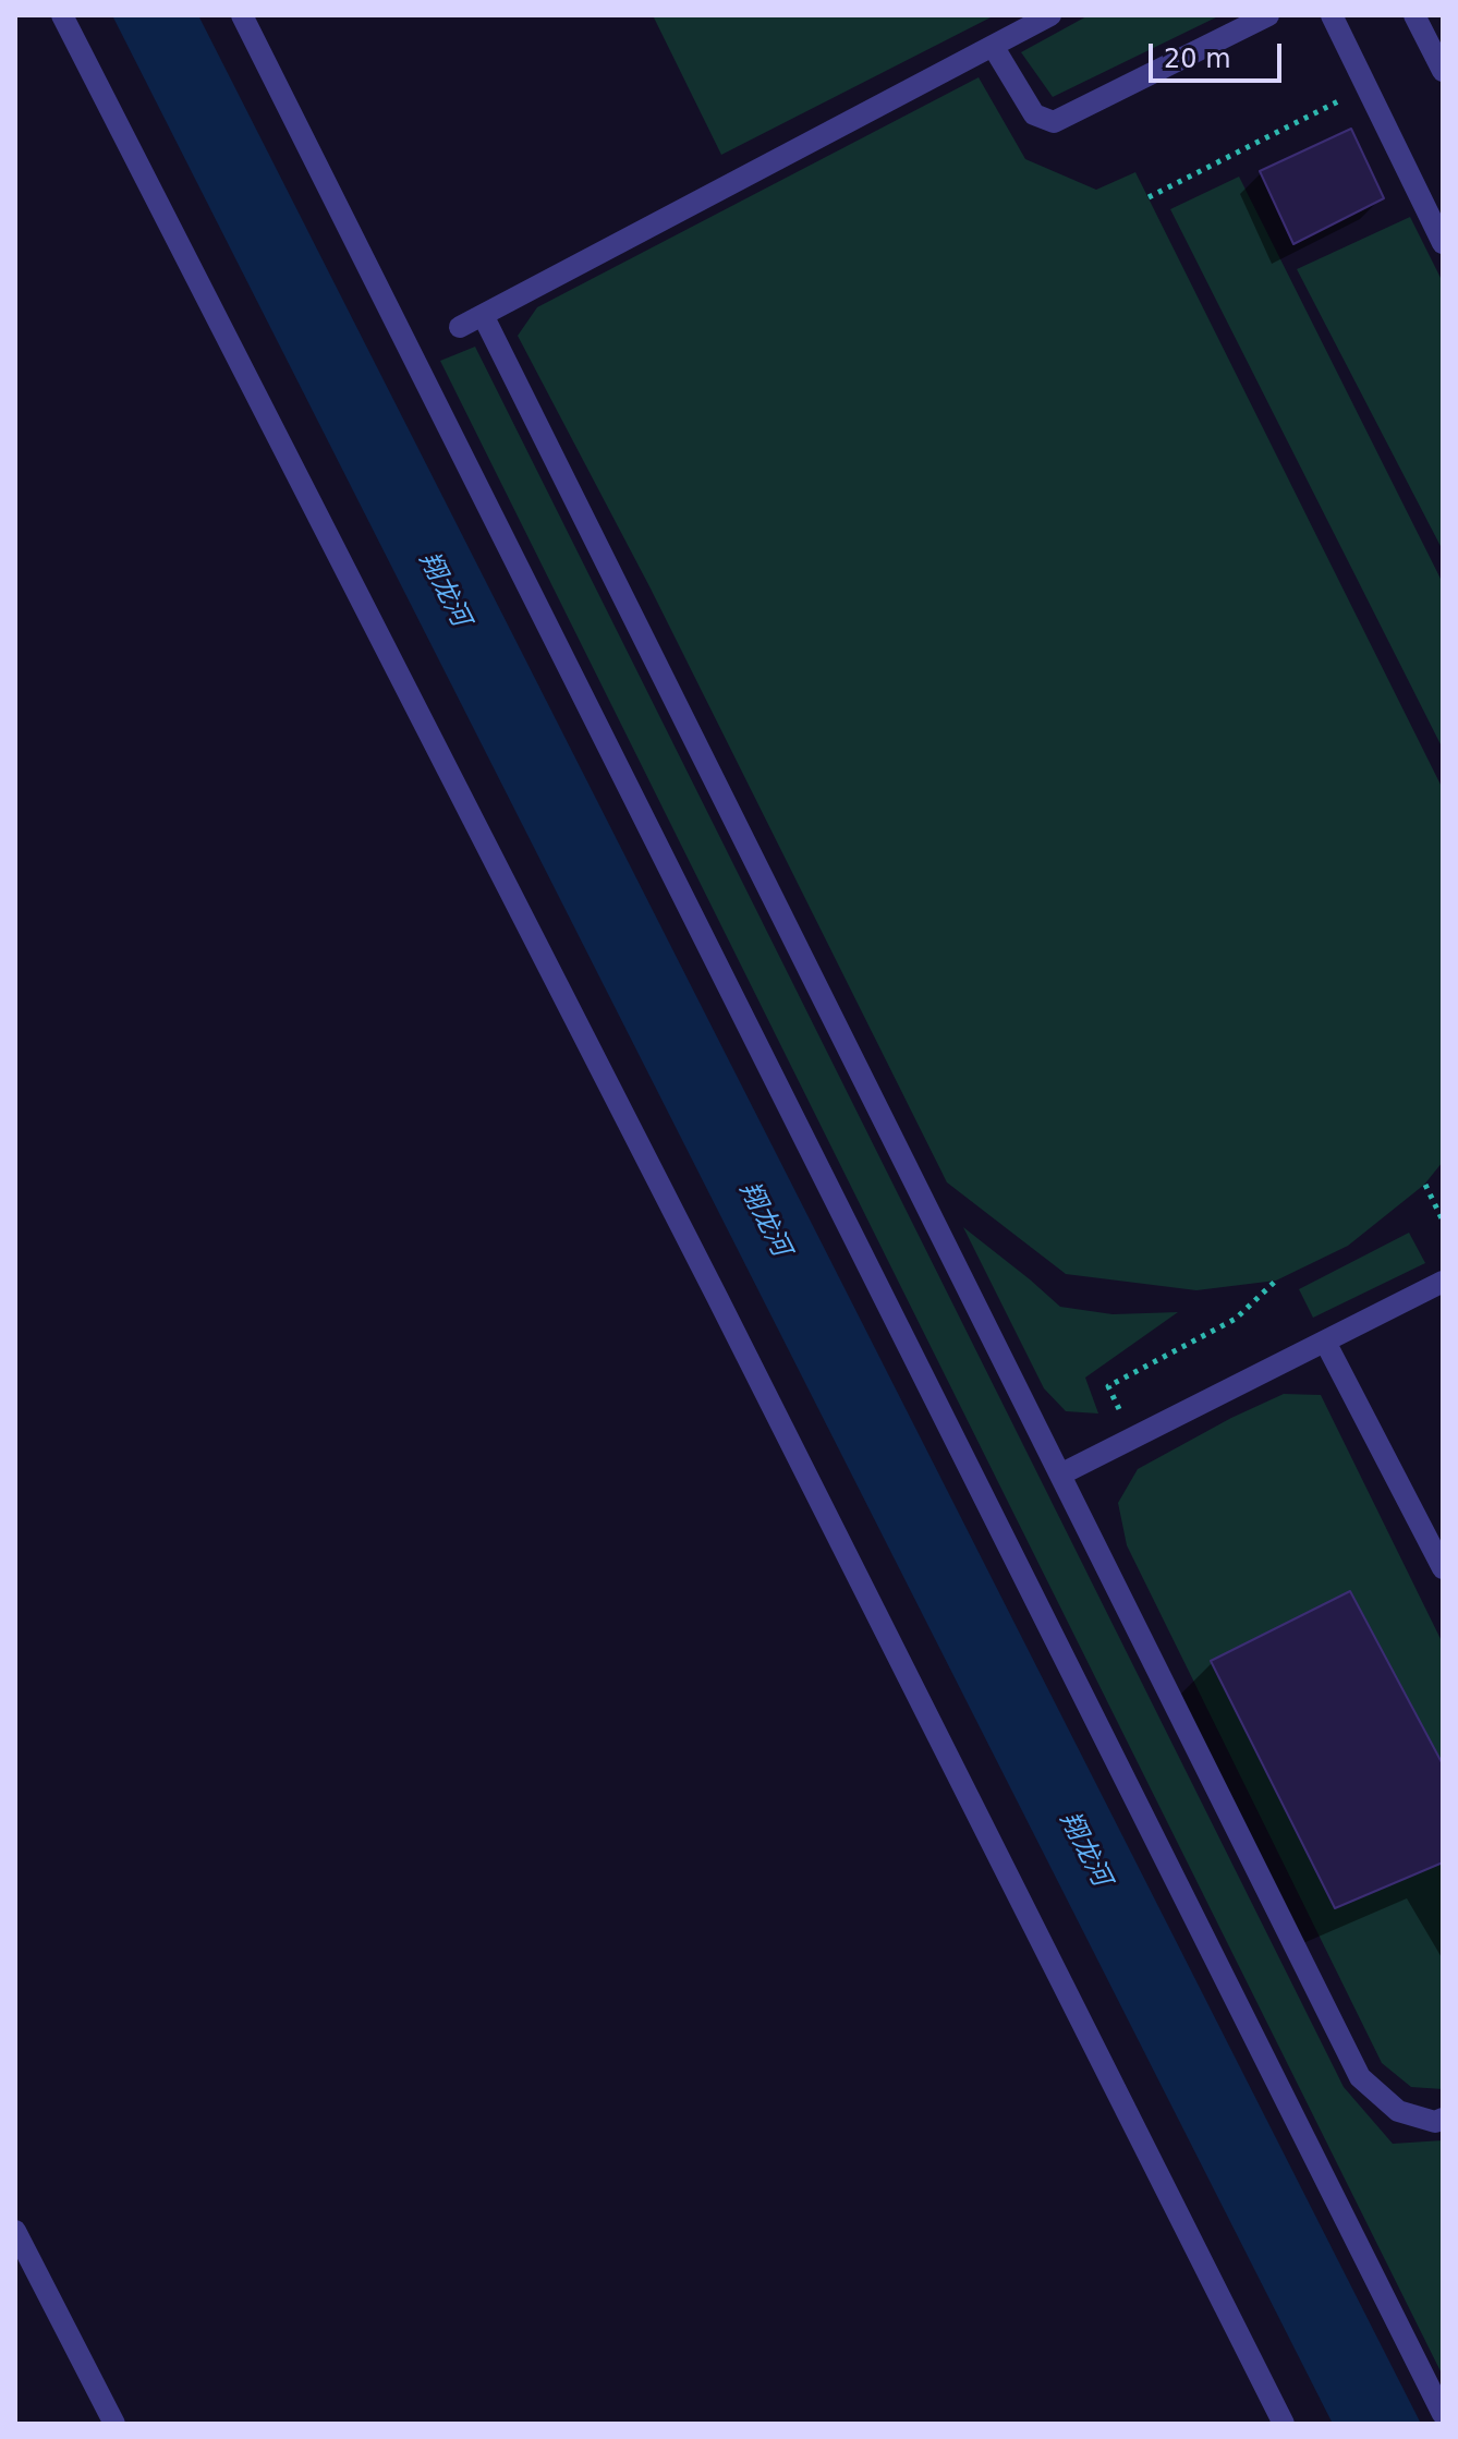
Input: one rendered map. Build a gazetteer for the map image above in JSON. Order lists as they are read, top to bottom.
{
  "water": ["翔龙河"],
  "scale_bar": "20 m"
}
